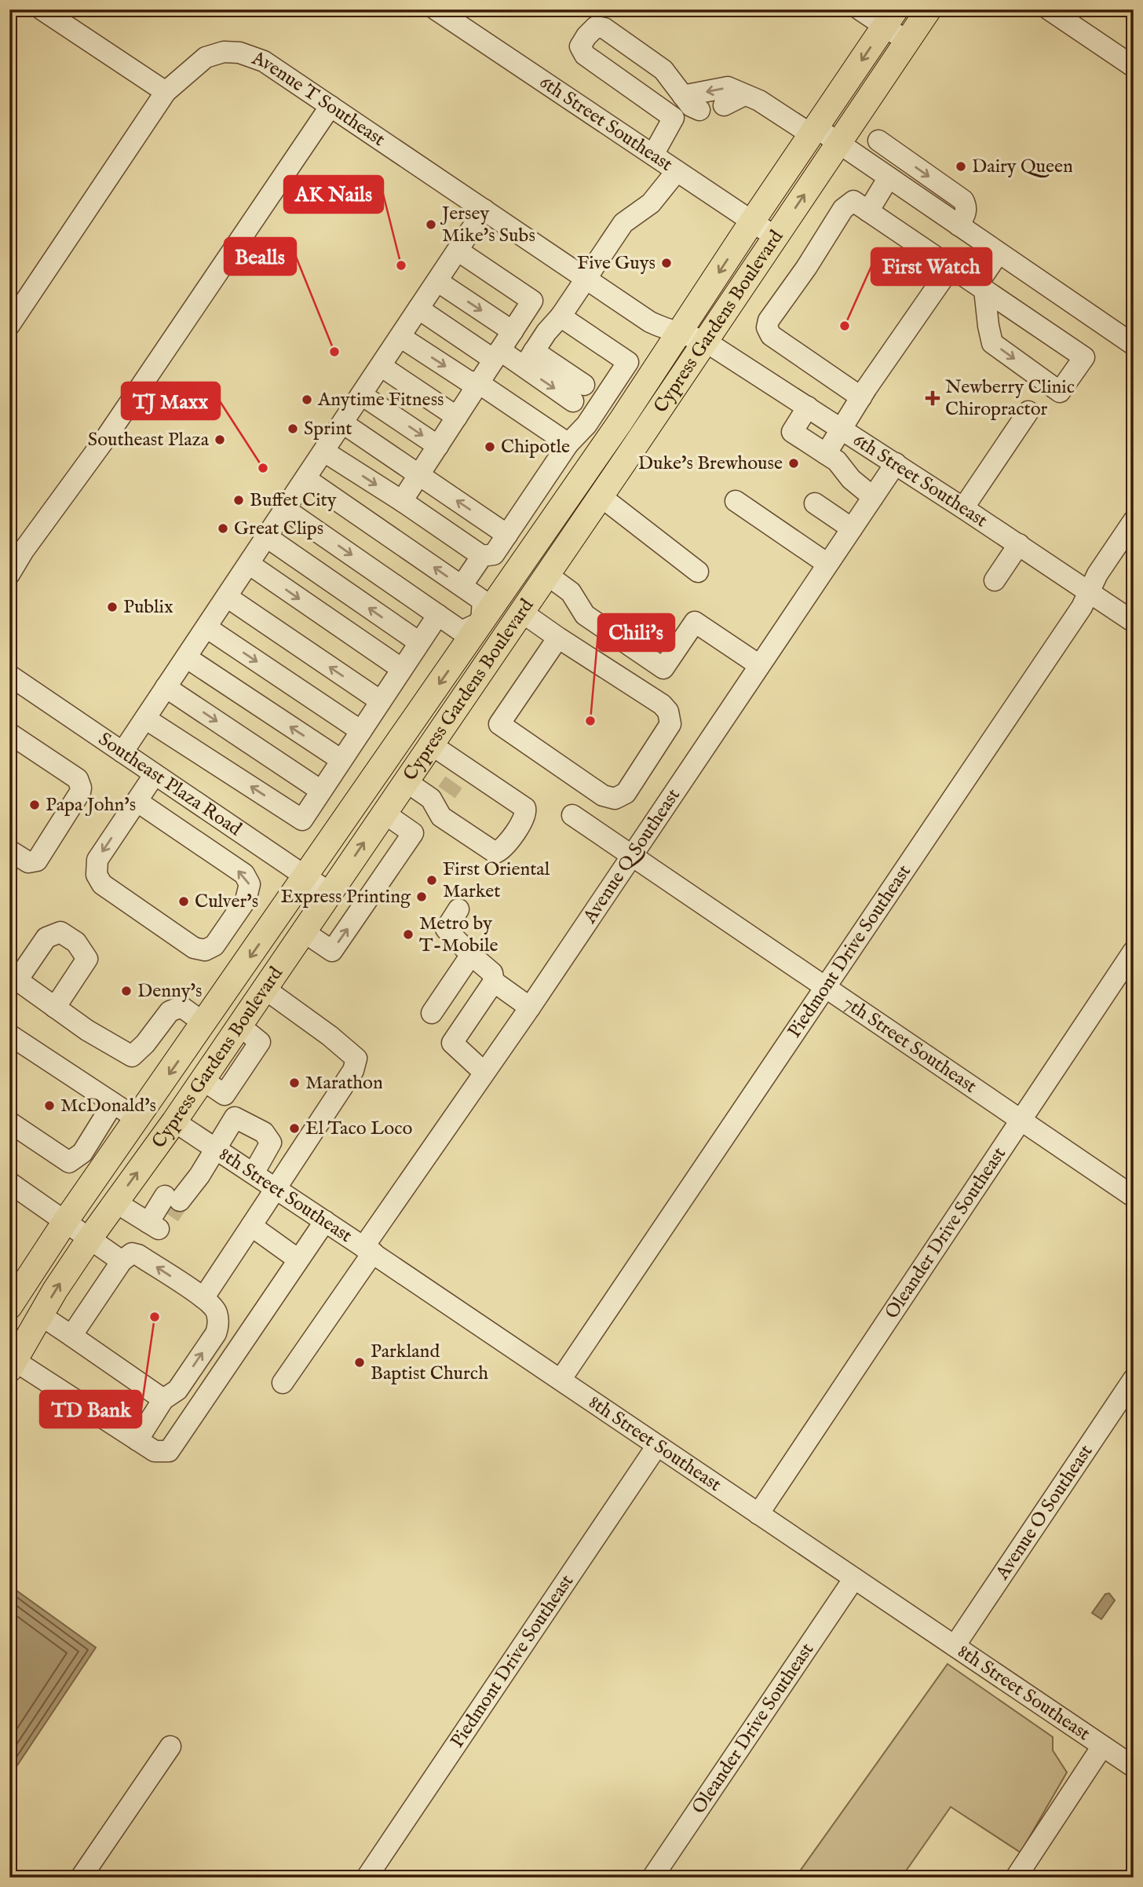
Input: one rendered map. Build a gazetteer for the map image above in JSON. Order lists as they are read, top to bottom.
{
  "streets": {
    "main road": ["Cypress Gardens Boulevard"],
    "street": [
      "Avenue T Southeast",
      "6th Street Southeast",
      "Southeast Plaza Road",
      "Avenue Q Southeast",
      "Piedmont Drive Southeast",
      "7th Street Southeast",
      "8th Street Southeast",
      "Oleander Drive Southeast",
      "Avenue O Southeast"
    ]
  },
  "crossings": [
    ["Avenue T Southeast", "6th Street Southeast"],
    ["Avenue T Southeast", "Cypress Gardens Boulevard"],
    ["6th Street Southeast", "Cypress Gardens Boulevard"],
    ["6th Street Southeast", "Avenue Q Southeast"],
    ["6th Street Southeast", "Piedmont Drive Southeast"],
    ["Cypress Gardens Boulevard", "Southeast Plaza Road"],
    ["Cypress Gardens Boulevard", "8th Street Southeast"],
    ["Avenue Q Southeast", "7th Street Southeast"],
    ["Avenue Q Southeast", "8th Street Southeast"],
    ["Piedmont Drive Southeast", "7th Street Southeast"],
    ["Piedmont Drive Southeast", "8th Street Southeast"],
    ["7th Street Southeast", "Oleander Drive Southeast"],
    ["8th Street Southeast", "Oleander Drive Southeast"],
    ["8th Street Southeast", "Avenue O Southeast"]
  ],
  "places": {
    "other": [
      "Dairy Queen",
      "Jersey Mike's Subs",
      "Five Guys",
      "AK Nails",
      "First Watch",
      "Bealls",
      "Anytime Fitness",
      "Sprint",
      "Southeast Plaza",
      "Chipotle",
      "Duke's Brewhouse",
      "TJ Maxx",
      "Buffet City",
      "Great Clips",
      "Publix",
      "Chili's",
      "Papa John's",
      "First Oriental Market",
      "Express Printing",
      "Culver's",
      "Metro by T-Mobile",
      "Denny's",
      "Marathon",
      "McDonald's",
      "El Taco Loco",
      "TD Bank",
      "Parkland Baptist Church"
    ],
    "health": ["Newberry Clinic Chiropractor"]
  }
}
